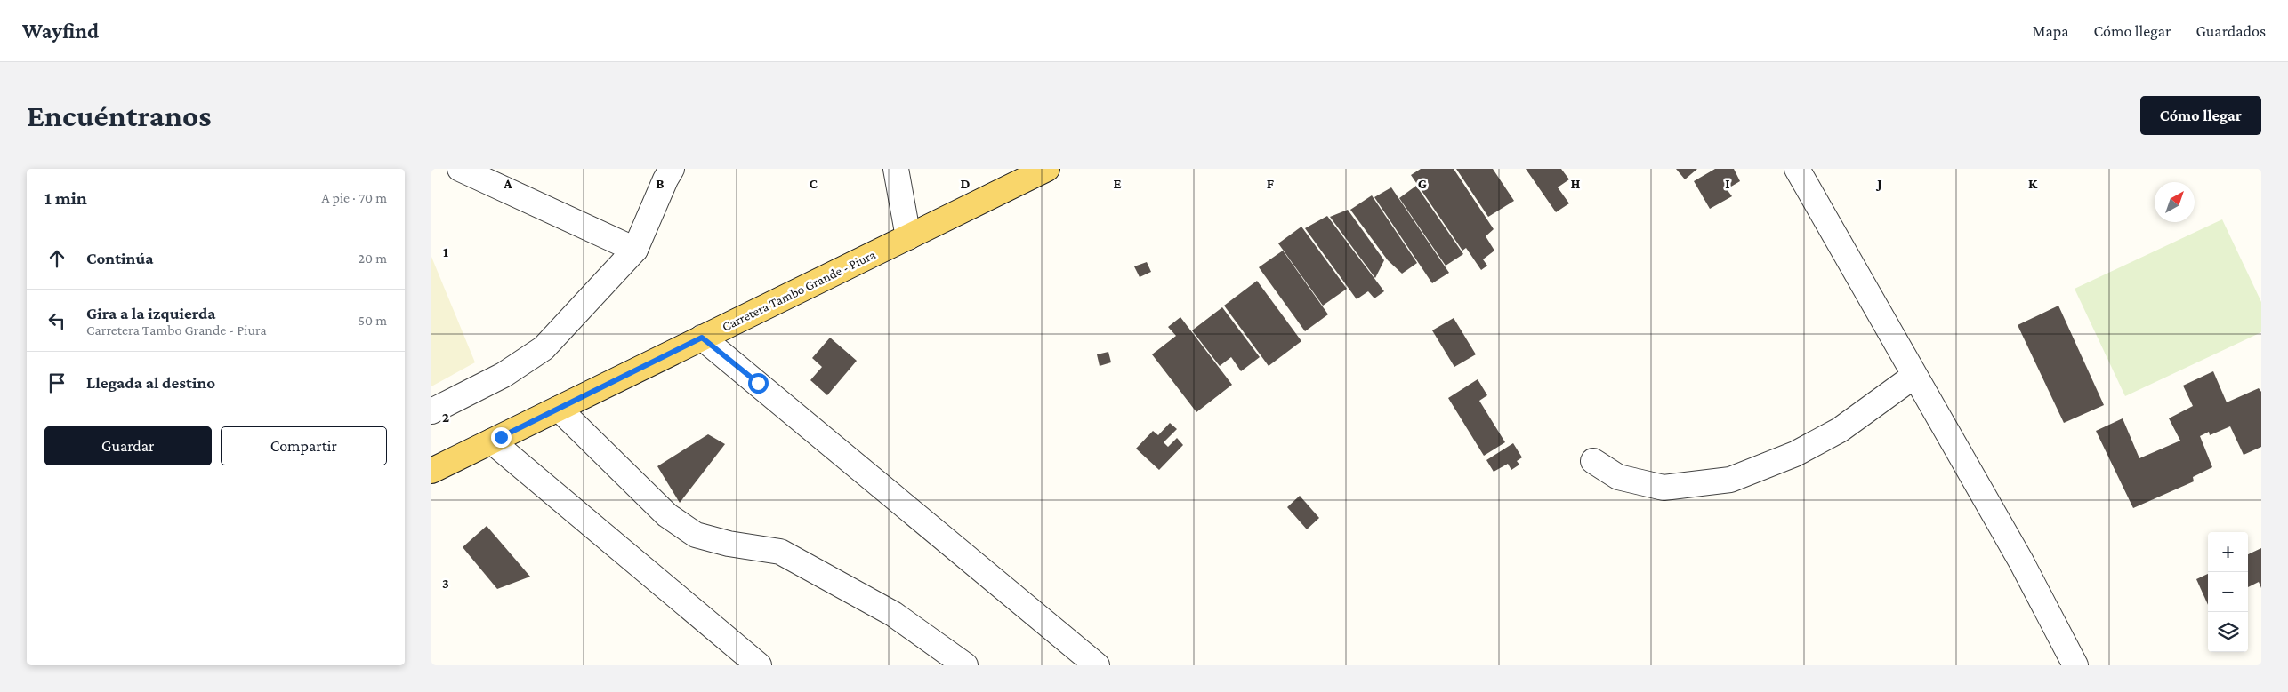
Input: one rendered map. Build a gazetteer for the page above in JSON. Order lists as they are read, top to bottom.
{
  "streets": {
    "main road": ["Carretera Tambo Grande - Piura"]
  },
  "north": "top right",
  "page": {
    "header": "Wayfind",
    "nav": ["Mapa", "Cómo llegar", "Guardados"],
    "buttons": [
      "Cómo llegar",
      ["Guardar", "Compartir"]
    ],
    "title": "Encuéntranos",
    "heading": ["1 min", "A pie · 70 m"],
    "list": [
      ["Continúa", "20 m"],
      ["Gira a la izquierda", "Carretera Tambo Grande - Piura", "50 m"],
      "Llegada al destino"
    ],
    "map_buttons": ["+", "−"]
  },
  "grid": {
    "columns": [
      "A",
      "B",
      "C",
      "D",
      "E",
      "F",
      "G",
      "H",
      "I",
      "J",
      "K"
    ],
    "rows": ["1", "2", "3"]
  }
}
